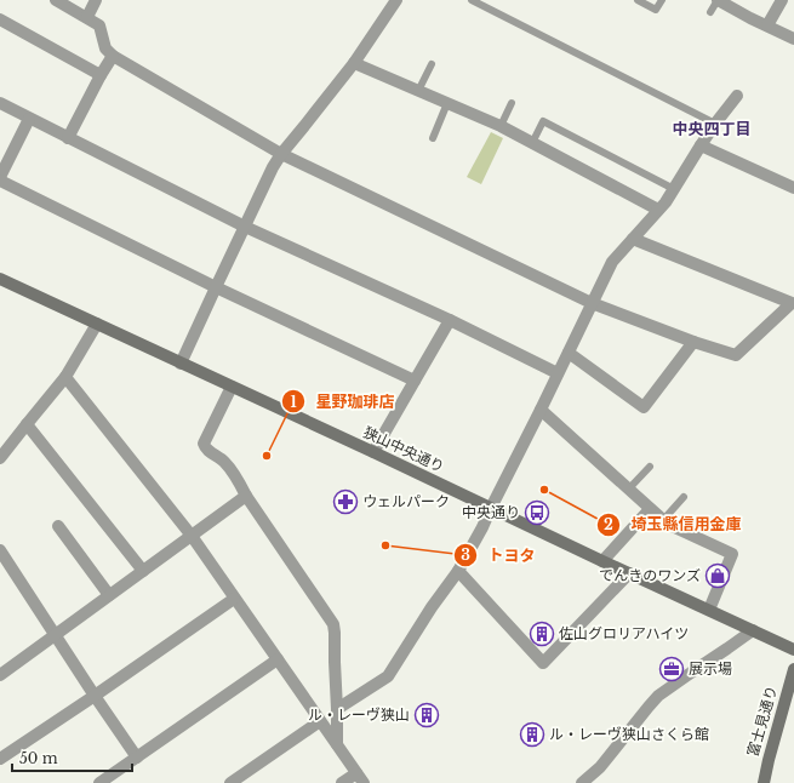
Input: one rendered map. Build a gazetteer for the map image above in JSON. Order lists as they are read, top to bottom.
{
  "streets": {
    "street": ["狭山中央通り", "富士見通り"]
  },
  "districts": ["中央四丁目"],
  "places": {
    "other": ["星野珈琲店", "埼玉縣信用金庫", "トヨタ"],
    "pharmacy": ["ウェルパーク"],
    "bus stop": ["中央通り"],
    "shop": ["でんきのワンズ"],
    "building": ["佐山グロリアハイツ", "ル・レーヴ狭山", "ル・レーヴ狭山さくら館"],
    "office": ["展示場"]
  },
  "scale_bar": "50 m"
}
